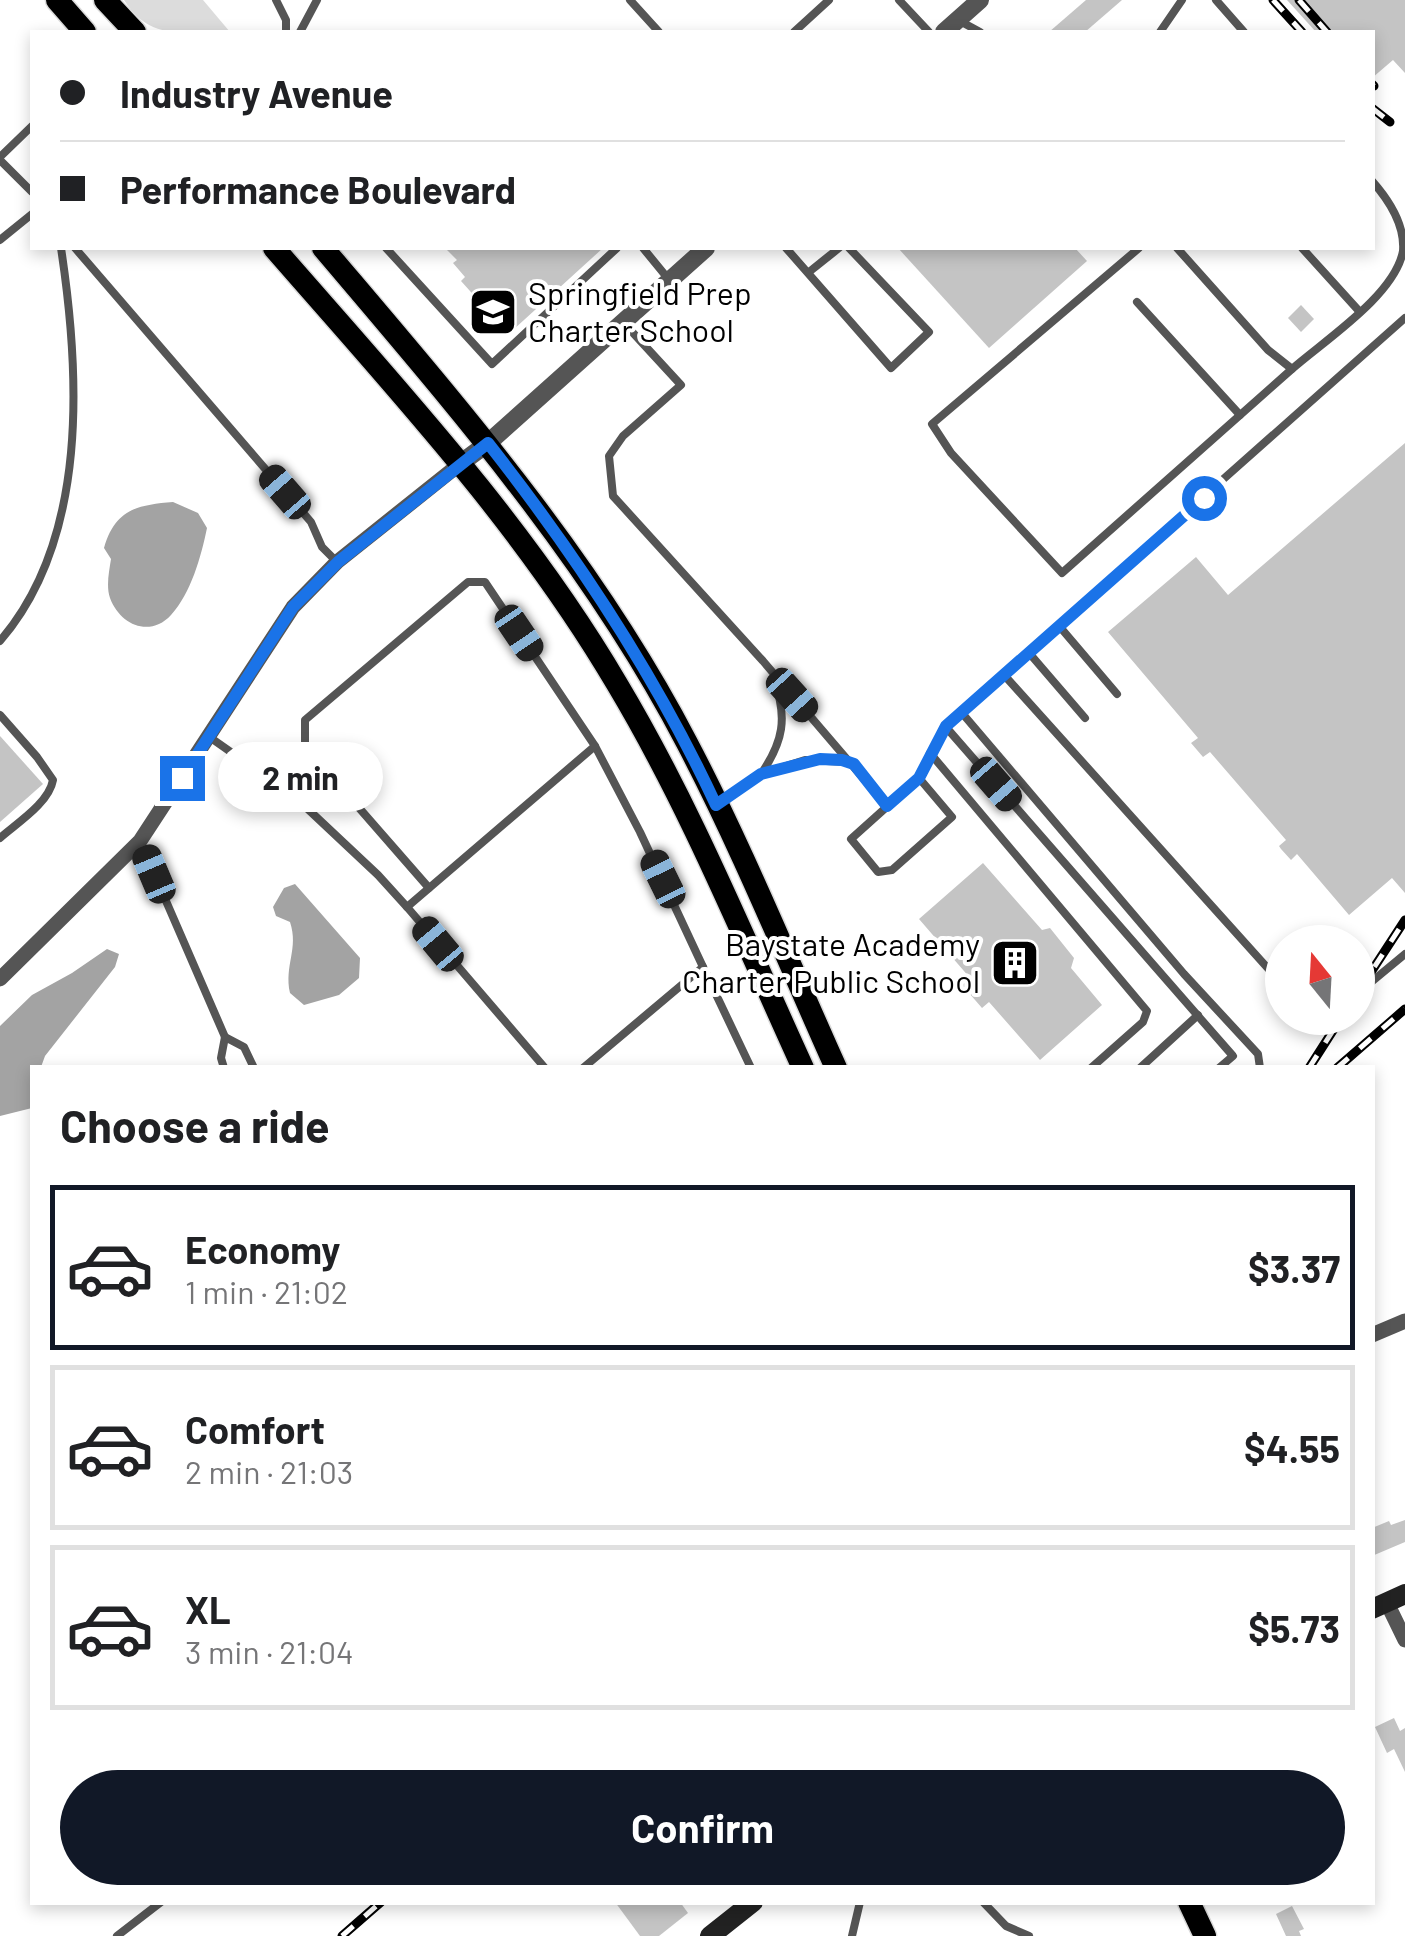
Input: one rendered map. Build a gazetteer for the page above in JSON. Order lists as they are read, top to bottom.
{
  "places": {
    "school or university": ["Springfield Prep Charter School"],
    "building": ["Baystate Academy Charter Public School"]
  },
  "north": "top",
  "page": {
    "banner": ["Industry Avenue", "Performance Boulevard"],
    "bubble": "2 min",
    "heading": "Choose a ride",
    "list": [
      {
        "name": "Economy",
        "note": "1 min · 21:02",
        "value": "$3.37"
      },
      {
        "name": "Comfort",
        "note": "2 min · 21:03",
        "value": "$4.55"
      },
      {
        "name": "XL",
        "note": "3 min · 21:04",
        "value": "$5.73"
      }
    ],
    "buttons": "Confirm"
  }
}
